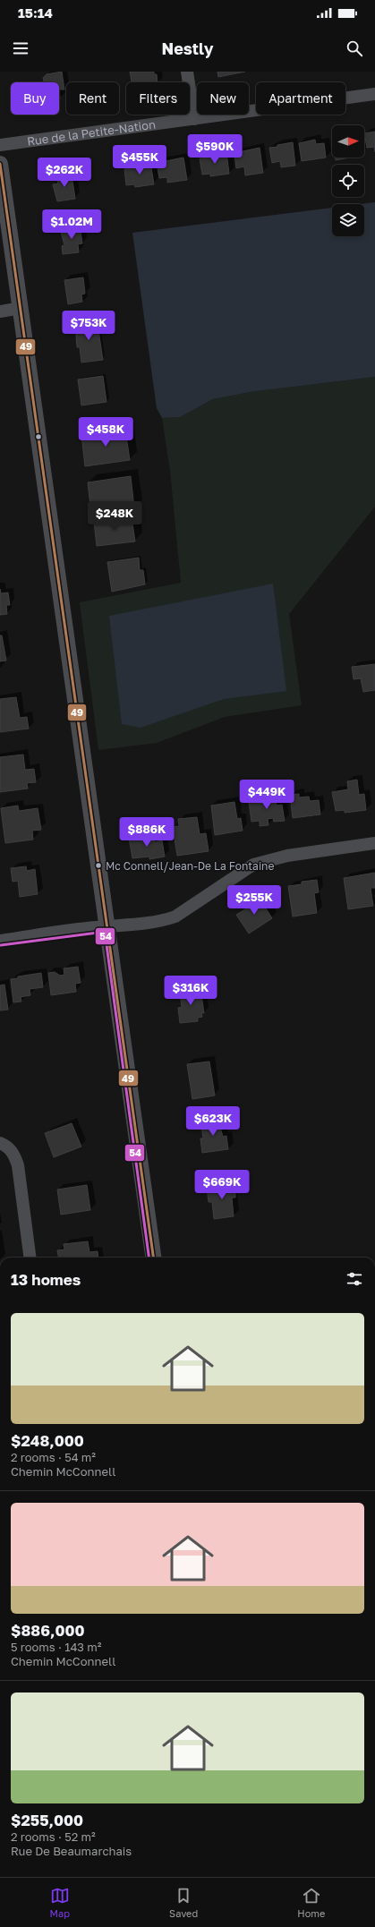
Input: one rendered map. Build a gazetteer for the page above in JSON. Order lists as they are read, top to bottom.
{
  "streets": {
    "street": ["Rue de la Petite-Nation"]
  },
  "places": ["Mc Connell/Jean-De La Fontaine"],
  "lines": ["transit line 49", "transit line 54"],
  "north": "right",
  "page": {
    "status": "15:14",
    "header": "Nestly",
    "chip": [
      "Buy",
      "Rent",
      "Filters",
      "New",
      "Apartment"
    ],
    "price": [
      "$590K",
      "$455K",
      "$262K",
      "$1.02M",
      "$753K",
      "$458K",
      "$248K",
      "$449K",
      "$886K",
      "$255K",
      "$316K",
      "$623K",
      "$669K"
    ],
    "heading": "13 homes",
    "list": [
      {
        "name": "$248,000",
        "note": "2 rooms · 54 m² · Chemin McConnell"
      },
      {
        "name": "$886,000",
        "note": "5 rooms · 143 m² · Chemin McConnell"
      },
      {
        "name": "$255,000",
        "note": "2 rooms · 52 m² · Rue De Beaumarchais"
      }
    ],
    "tabs": ["Map", "Saved", "Home"]
  }
}
